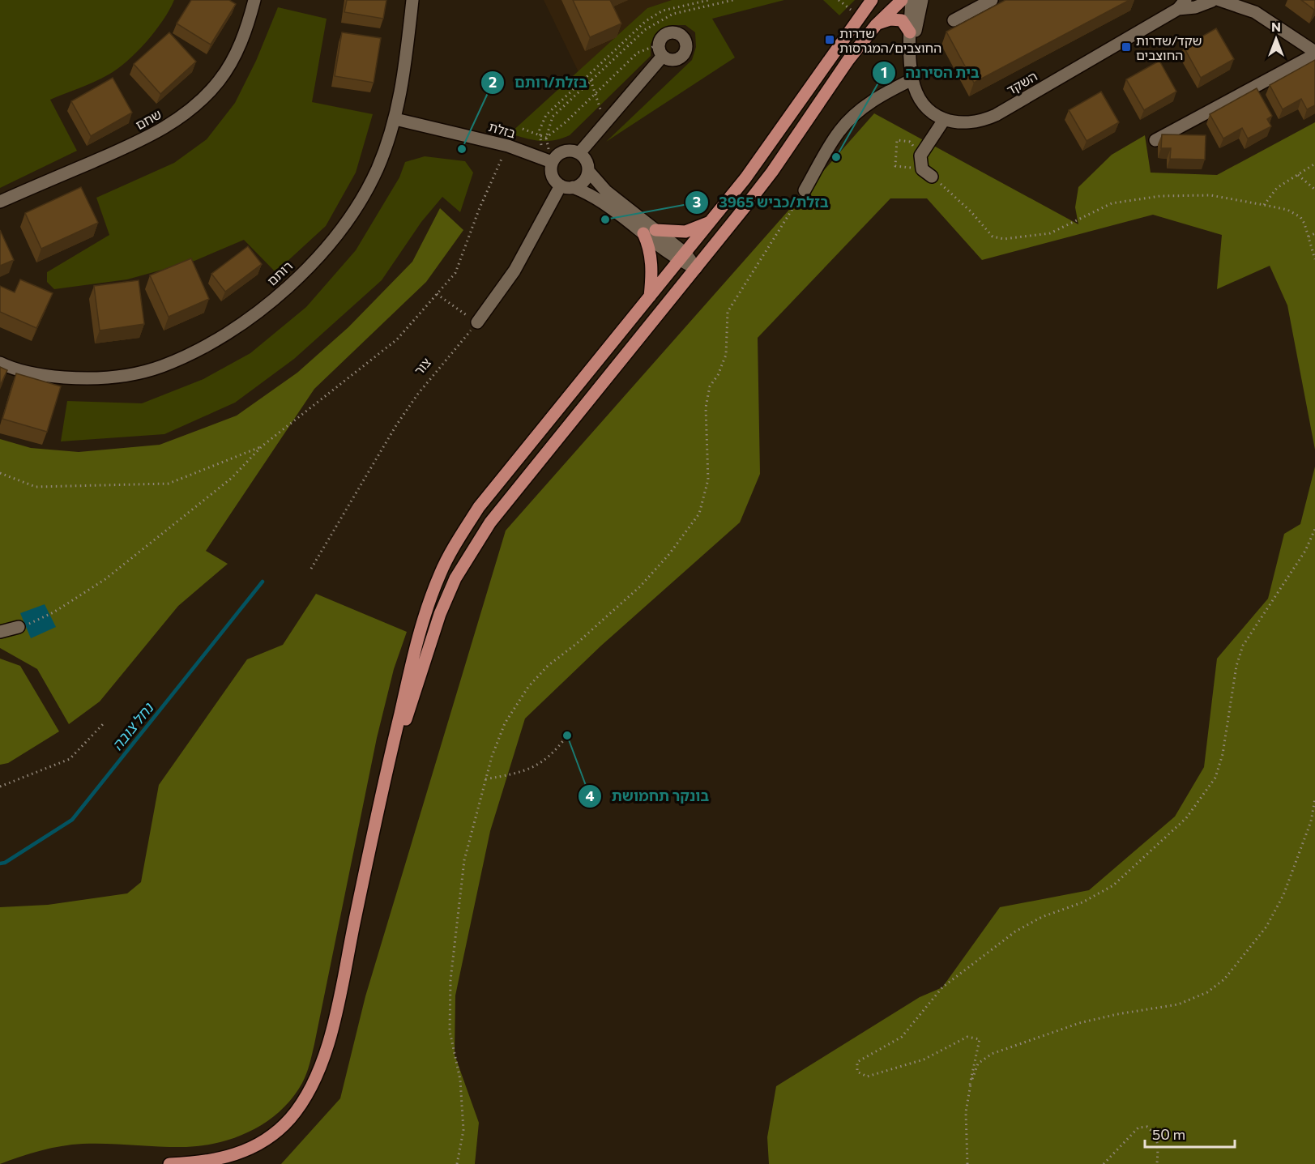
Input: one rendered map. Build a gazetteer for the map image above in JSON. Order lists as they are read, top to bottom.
{
  "streets": {
    "street": [
      "השקד",
      "שחם",
      "בזלת",
      "רותם"
    ],
    "path": ["צור"]
  },
  "crossings": [
    ["בזלת", "רותם"]
  ],
  "water": ["נחל צובה"],
  "places": {
    "transit": ["שדרות החוצבים/המגרסות", "שקד/שדרות החוצבים"],
    "other": [
      "בזלת/רותם",
      "בית הסירנה",
      "בזלת/כביש 3965",
      "בונקר תחמושת"
    ]
  },
  "scale_bar": "50 m",
  "north": "top"
}
